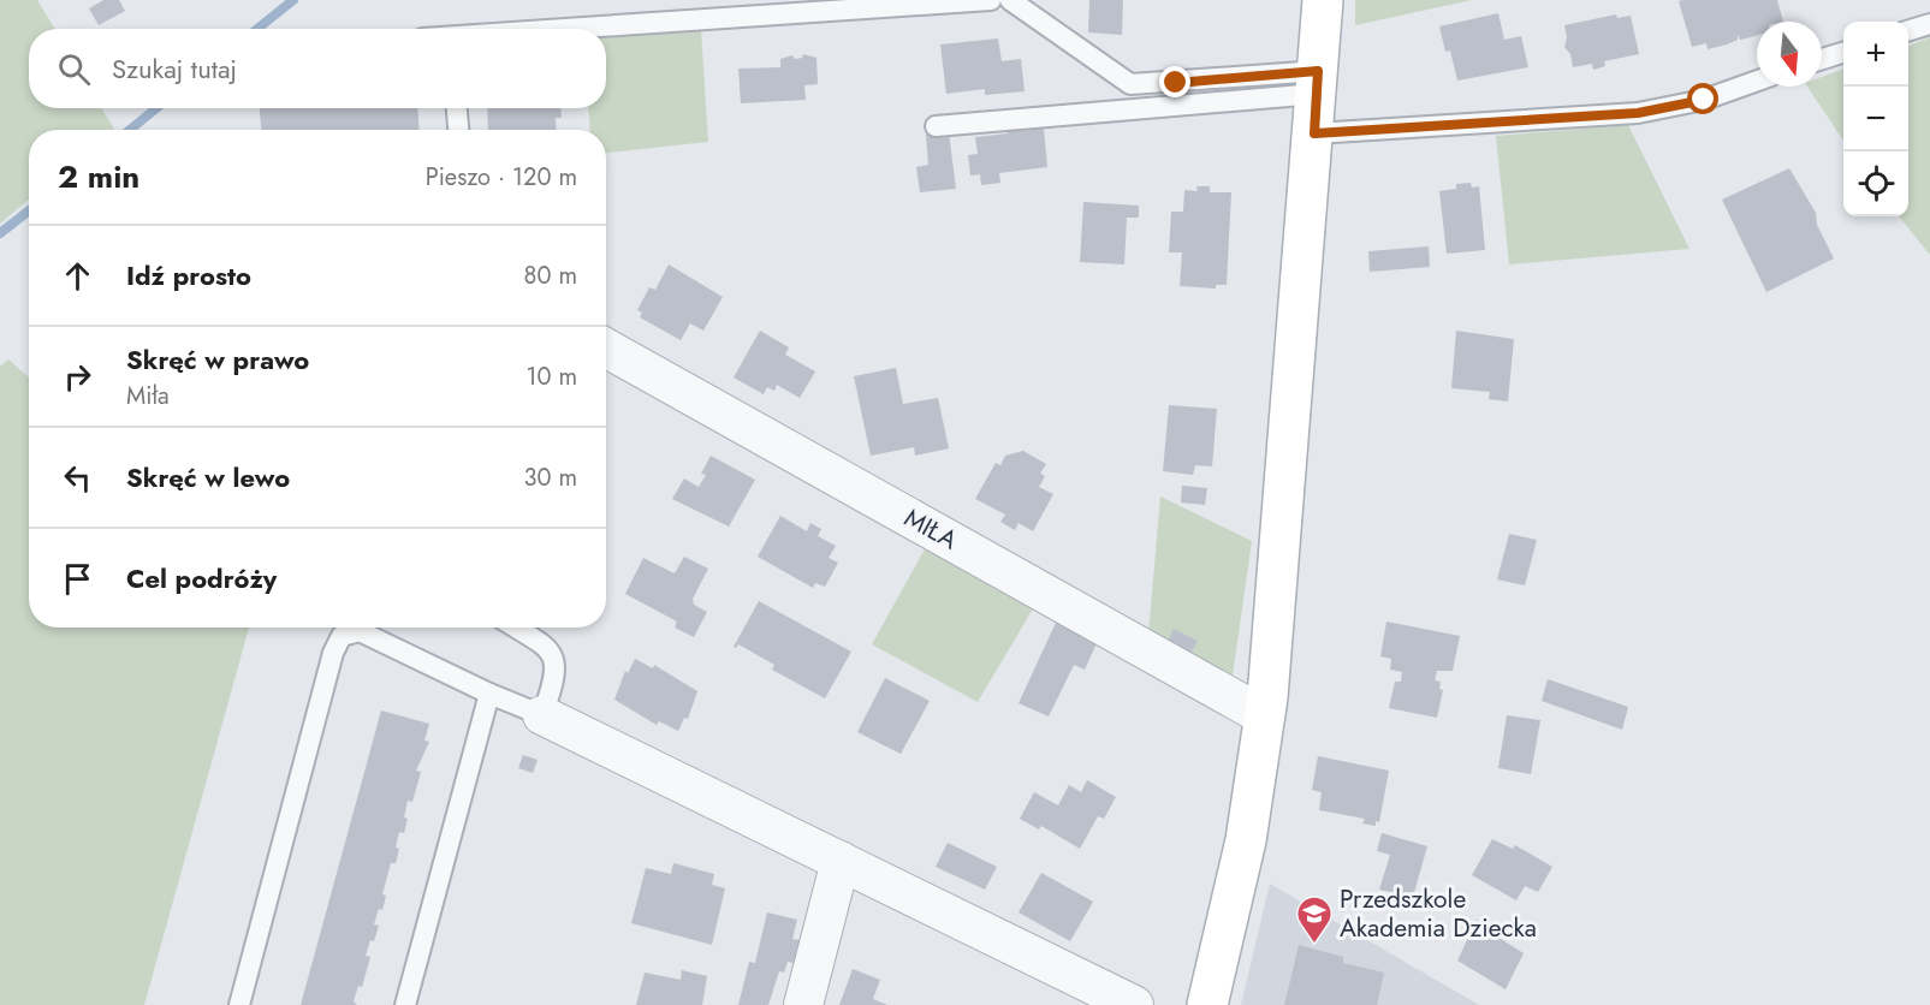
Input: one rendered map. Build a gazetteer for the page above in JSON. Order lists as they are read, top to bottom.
{
  "streets": {
    "street": ["MIŁA"]
  },
  "places": {
    "school or university": ["Przedszkole Akademia Dziecka"]
  },
  "north": "bottom",
  "page": {
    "map_buttons": ["+", "−"],
    "search": "Szukaj tutaj",
    "heading": ["2 min", "Pieszo · 120 m"],
    "list": [
      ["Idź prosto", "80 m"],
      ["Skręć w prawo", "Miła", "10 m"],
      ["Skręć w lewo", "30 m"],
      "Cel podróży"
    ]
  }
}
